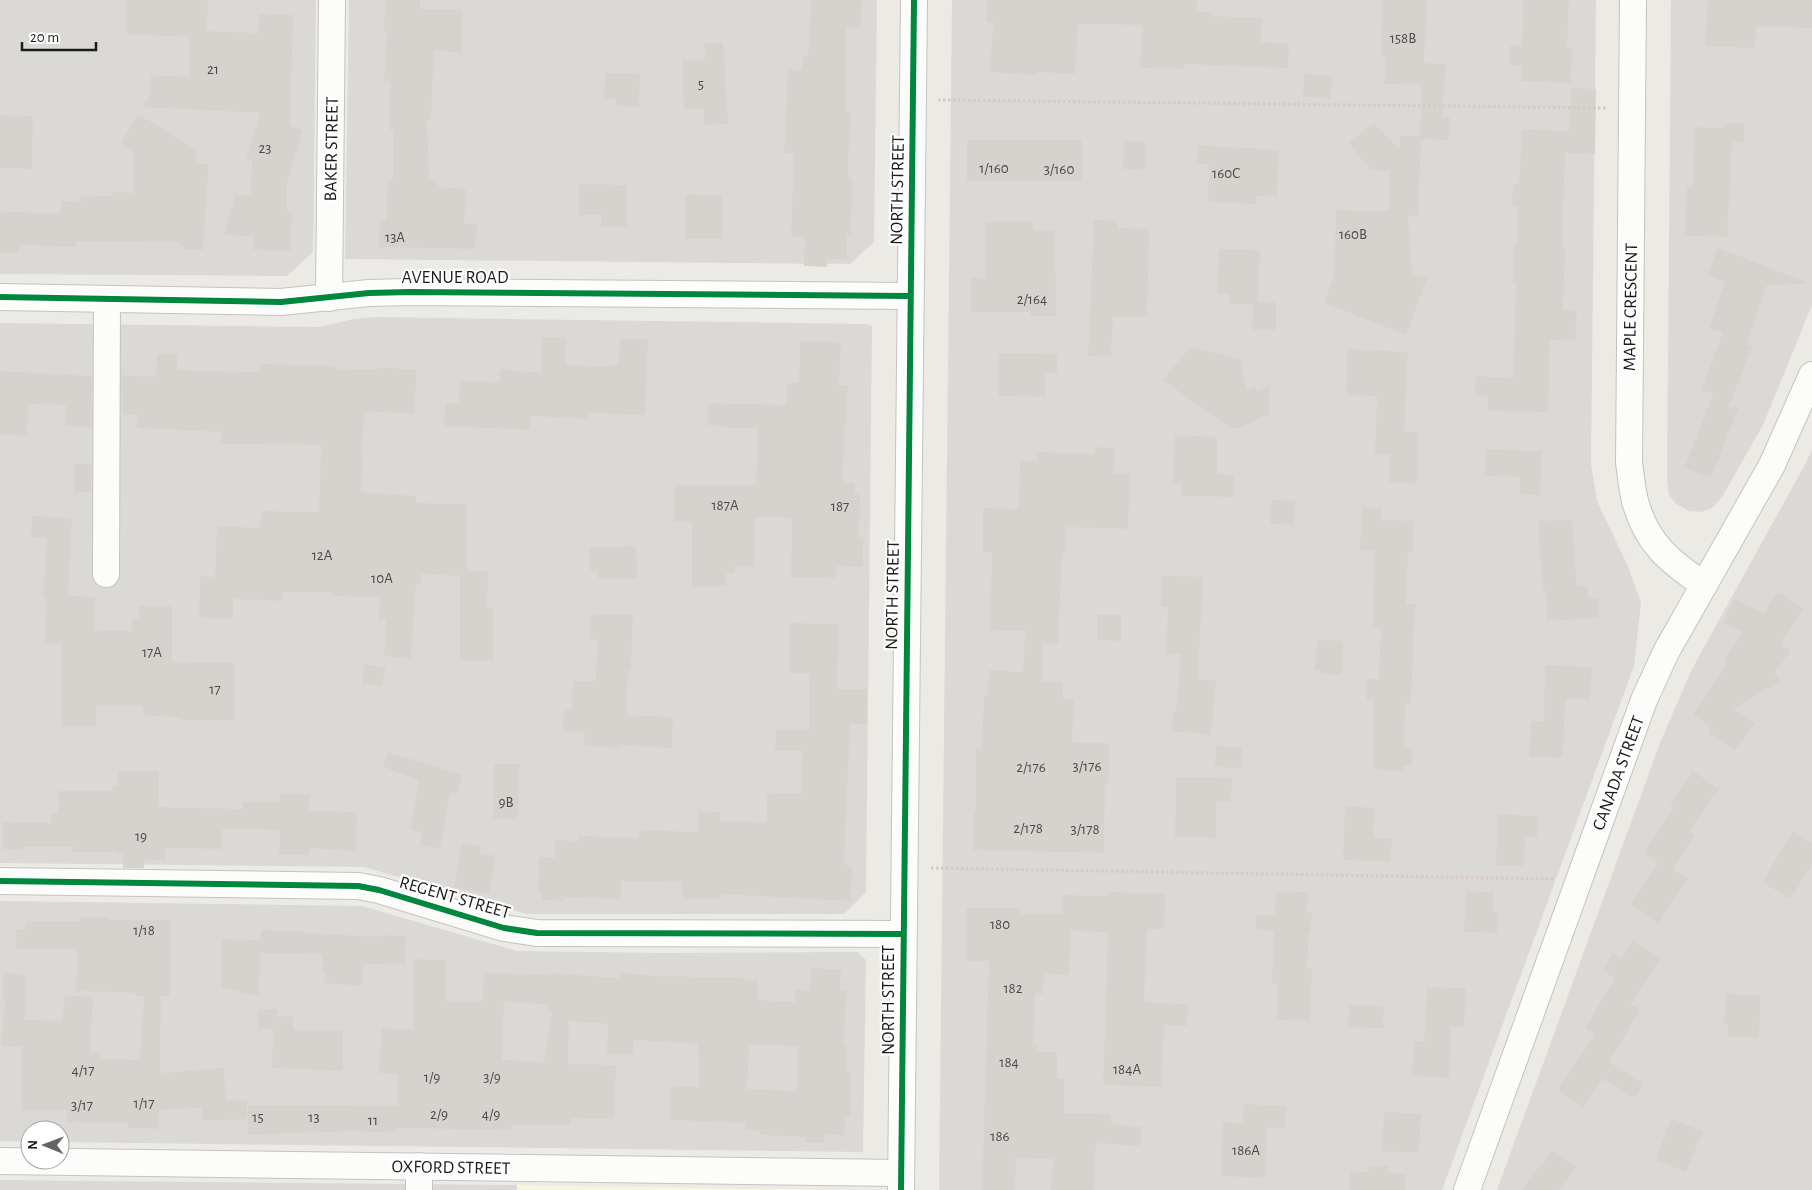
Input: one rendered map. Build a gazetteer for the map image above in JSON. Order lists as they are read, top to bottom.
{
  "streets": {
    "street": [
      "BAKER STREET",
      "NORTH STREET",
      "AVENUE ROAD",
      "MAPLE CRESCENT",
      "CANADA STREET",
      "REGENT STREET",
      "OXFORD STREET"
    ]
  },
  "crossings": [
    ["BAKER STREET", "AVENUE ROAD"],
    ["NORTH STREET", "AVENUE ROAD"],
    ["NORTH STREET", "REGENT STREET"],
    ["NORTH STREET", "OXFORD STREET"],
    ["MAPLE CRESCENT", "CANADA STREET"]
  ],
  "house_numbers": [
    "158B",
    "21",
    "5",
    "23",
    "1/160",
    "3/160",
    "160C",
    "160B",
    "13A",
    "2/164",
    "187A",
    "187",
    "12A",
    "10A",
    "17A",
    "17",
    "3/176",
    "2/176",
    "9B",
    "2/178",
    "3/178",
    "19",
    "180",
    "1/18",
    "182",
    "184",
    "184A",
    "4/17",
    "1/9",
    "3/9",
    "1/17",
    "3/17",
    "2/9",
    "4/9",
    "15",
    "13",
    "11",
    "186",
    "186A"
  ],
  "scale_bar": "20 m",
  "north": "left"
}
